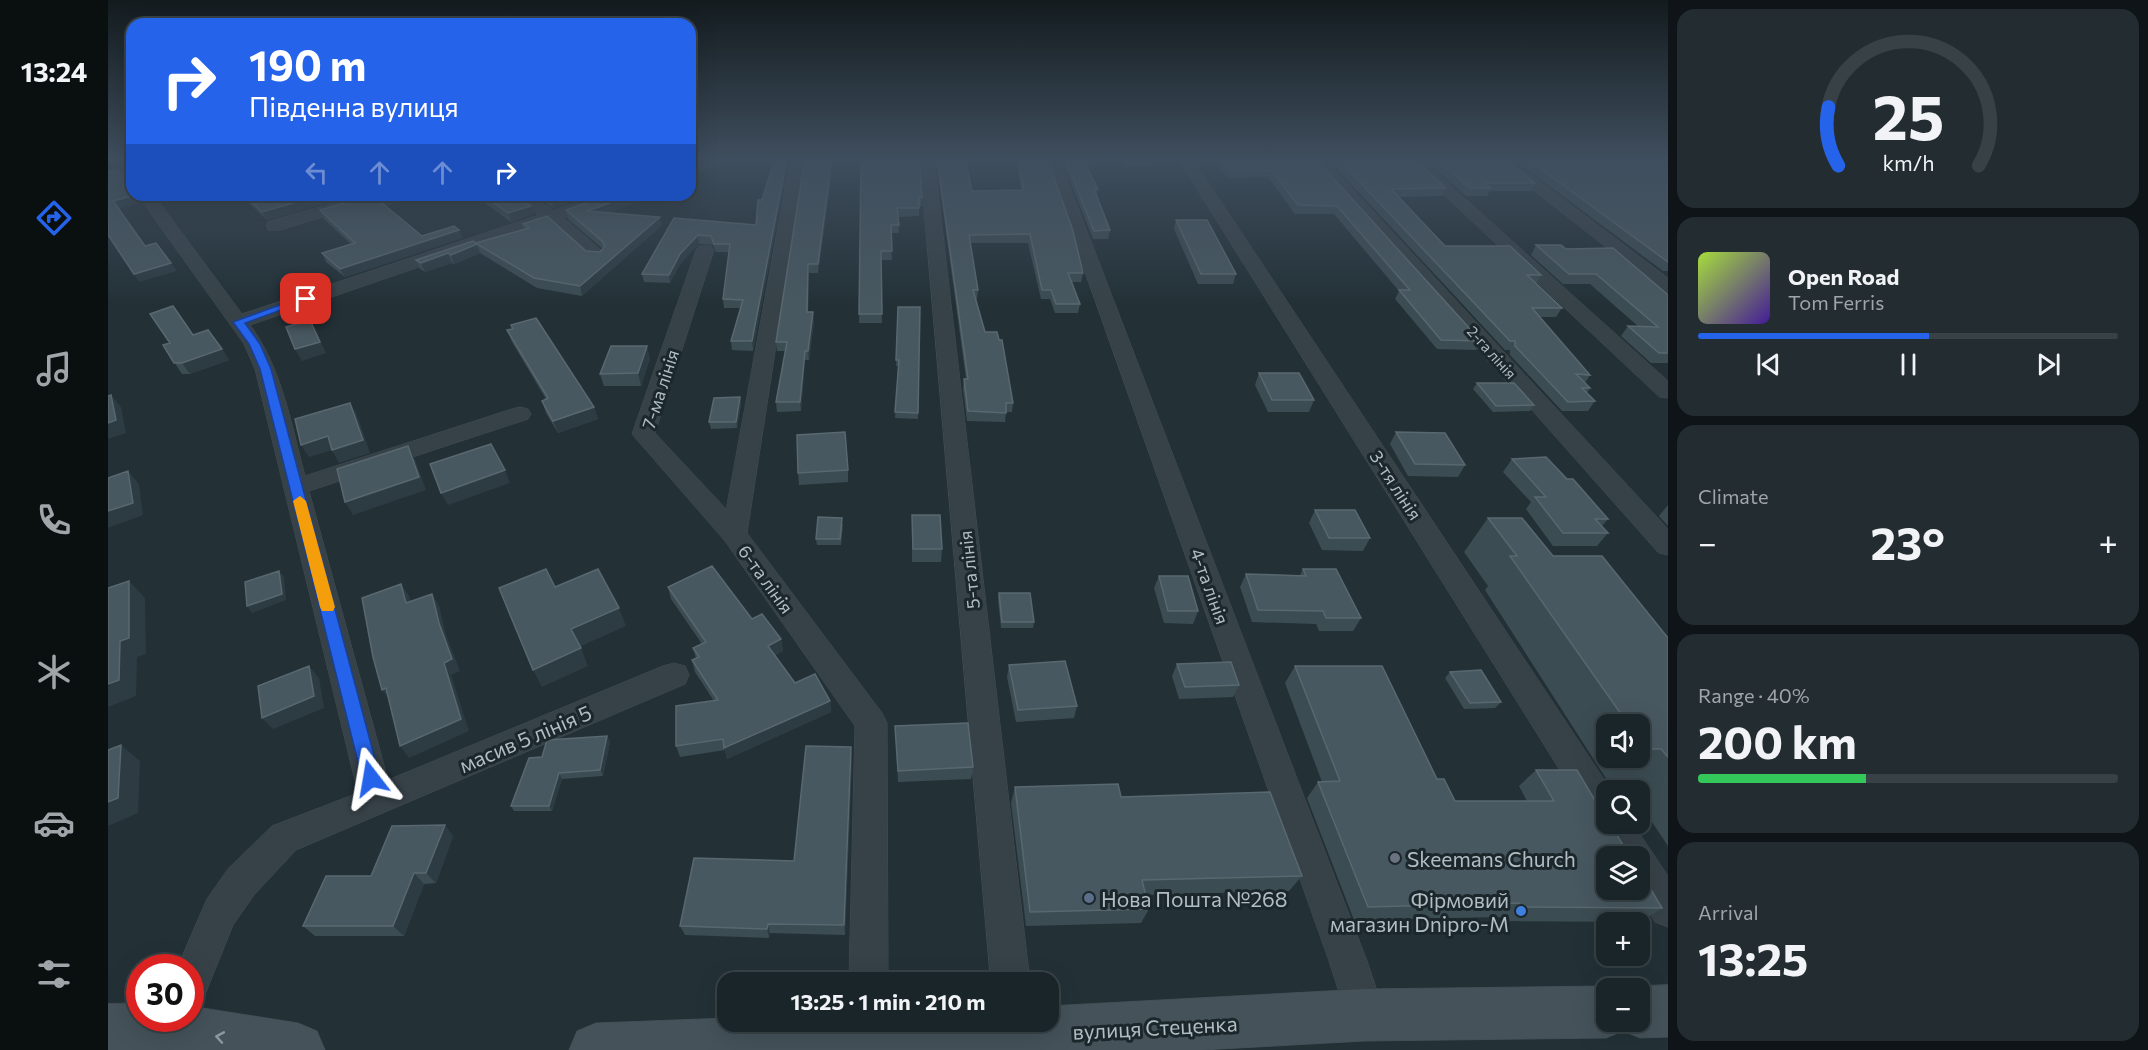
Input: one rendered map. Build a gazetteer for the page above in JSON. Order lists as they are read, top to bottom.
{
  "streets": {
    "main road": ["вулиця Стеценка"],
    "street": [
      "2-га лінія",
      "7-ма лінія",
      "3-тя лінія",
      "5-та лінія",
      "6-та лінія",
      "4-та лінія",
      "масив 5 лінія 5"
    ]
  },
  "crossings": [
    ["7-ма лінія", "6-та лінія"],
    ["4-та лінія", "вулиця Стеценка"]
  ],
  "places": ["Skeemans Church", "Нова Пошта №268", "Фірмовий магазин Dnipro-M"],
  "page": {
    "tabs": "13:24",
    "turn": ["190 m", "Південна вулиця"],
    "song": ["Open Road", "Tom Ferris"],
    "tile": [
      "Climate",
      ["Range · 40%", "200 km"],
      ["Arrival", "13:25"]
    ],
    "heat": ["−", "23°", "+"],
    "map_buttons": ["+", "−"],
    "limit": "30",
    "trip": "13:25 · 1 min · 210 m",
    "gauge": ["25", "km/h"]
  }
}
